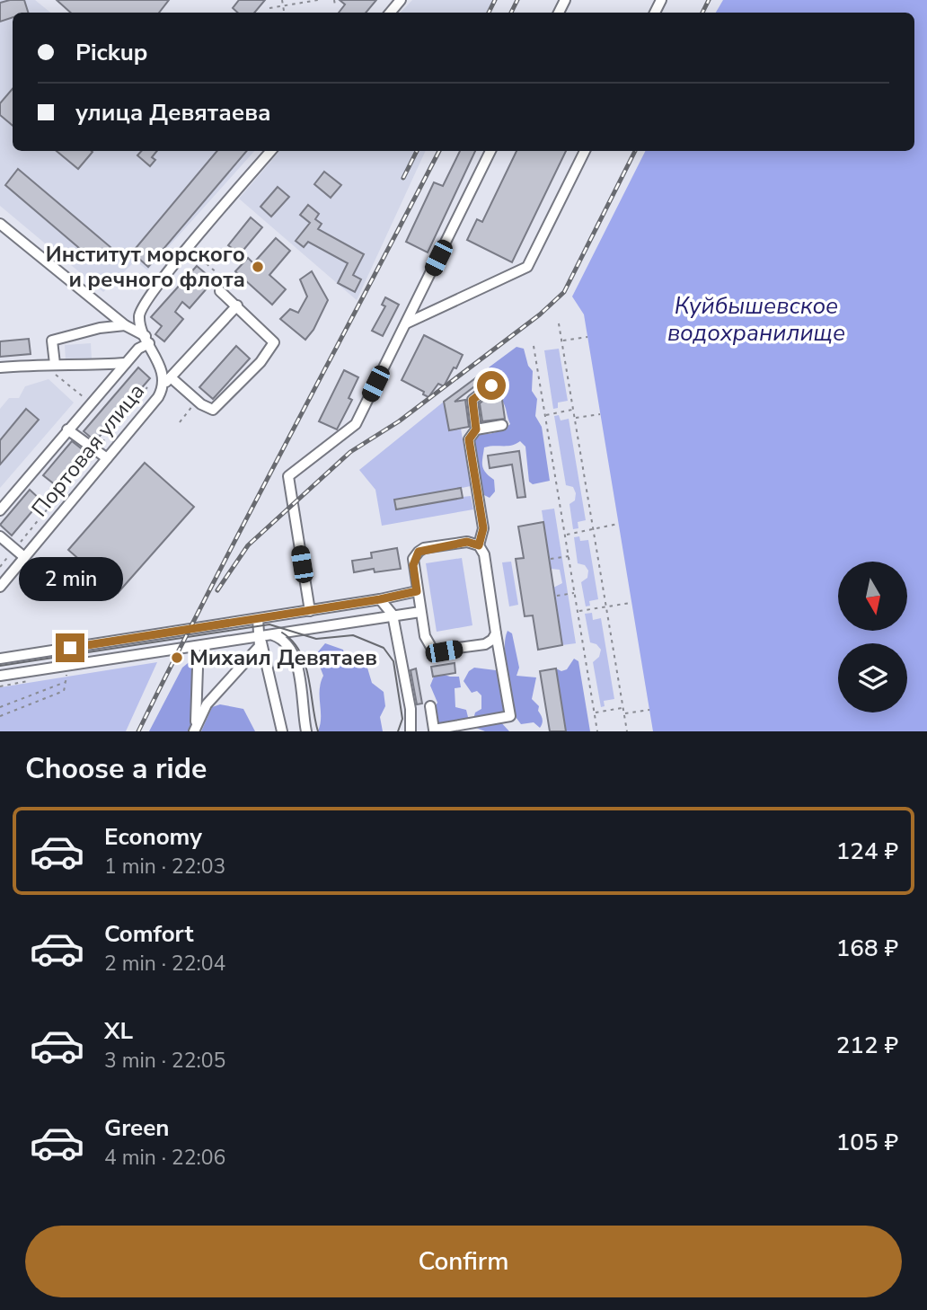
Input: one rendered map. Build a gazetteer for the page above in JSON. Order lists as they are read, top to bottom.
{
  "streets": {
    "street": ["Портовая улица"]
  },
  "water": ["Куйбышевское водохранилище"],
  "places": ["Институт морского и речного флота", "Михаил Девятаев"],
  "north": "bottom",
  "page": {
    "banner": ["Pickup", "улица Девятаева"],
    "bubble": "2 min",
    "heading": "Choose a ride",
    "list": [
      {
        "name": "Economy",
        "note": "1 min · 22:03",
        "value": "124 ₽"
      },
      {
        "name": "Comfort",
        "note": "2 min · 22:04",
        "value": "168 ₽"
      },
      {
        "name": "XL",
        "note": "3 min · 22:05",
        "value": "212 ₽"
      },
      {
        "name": "Green",
        "note": "4 min · 22:06",
        "value": "105 ₽"
      }
    ],
    "buttons": "Confirm"
  }
}
